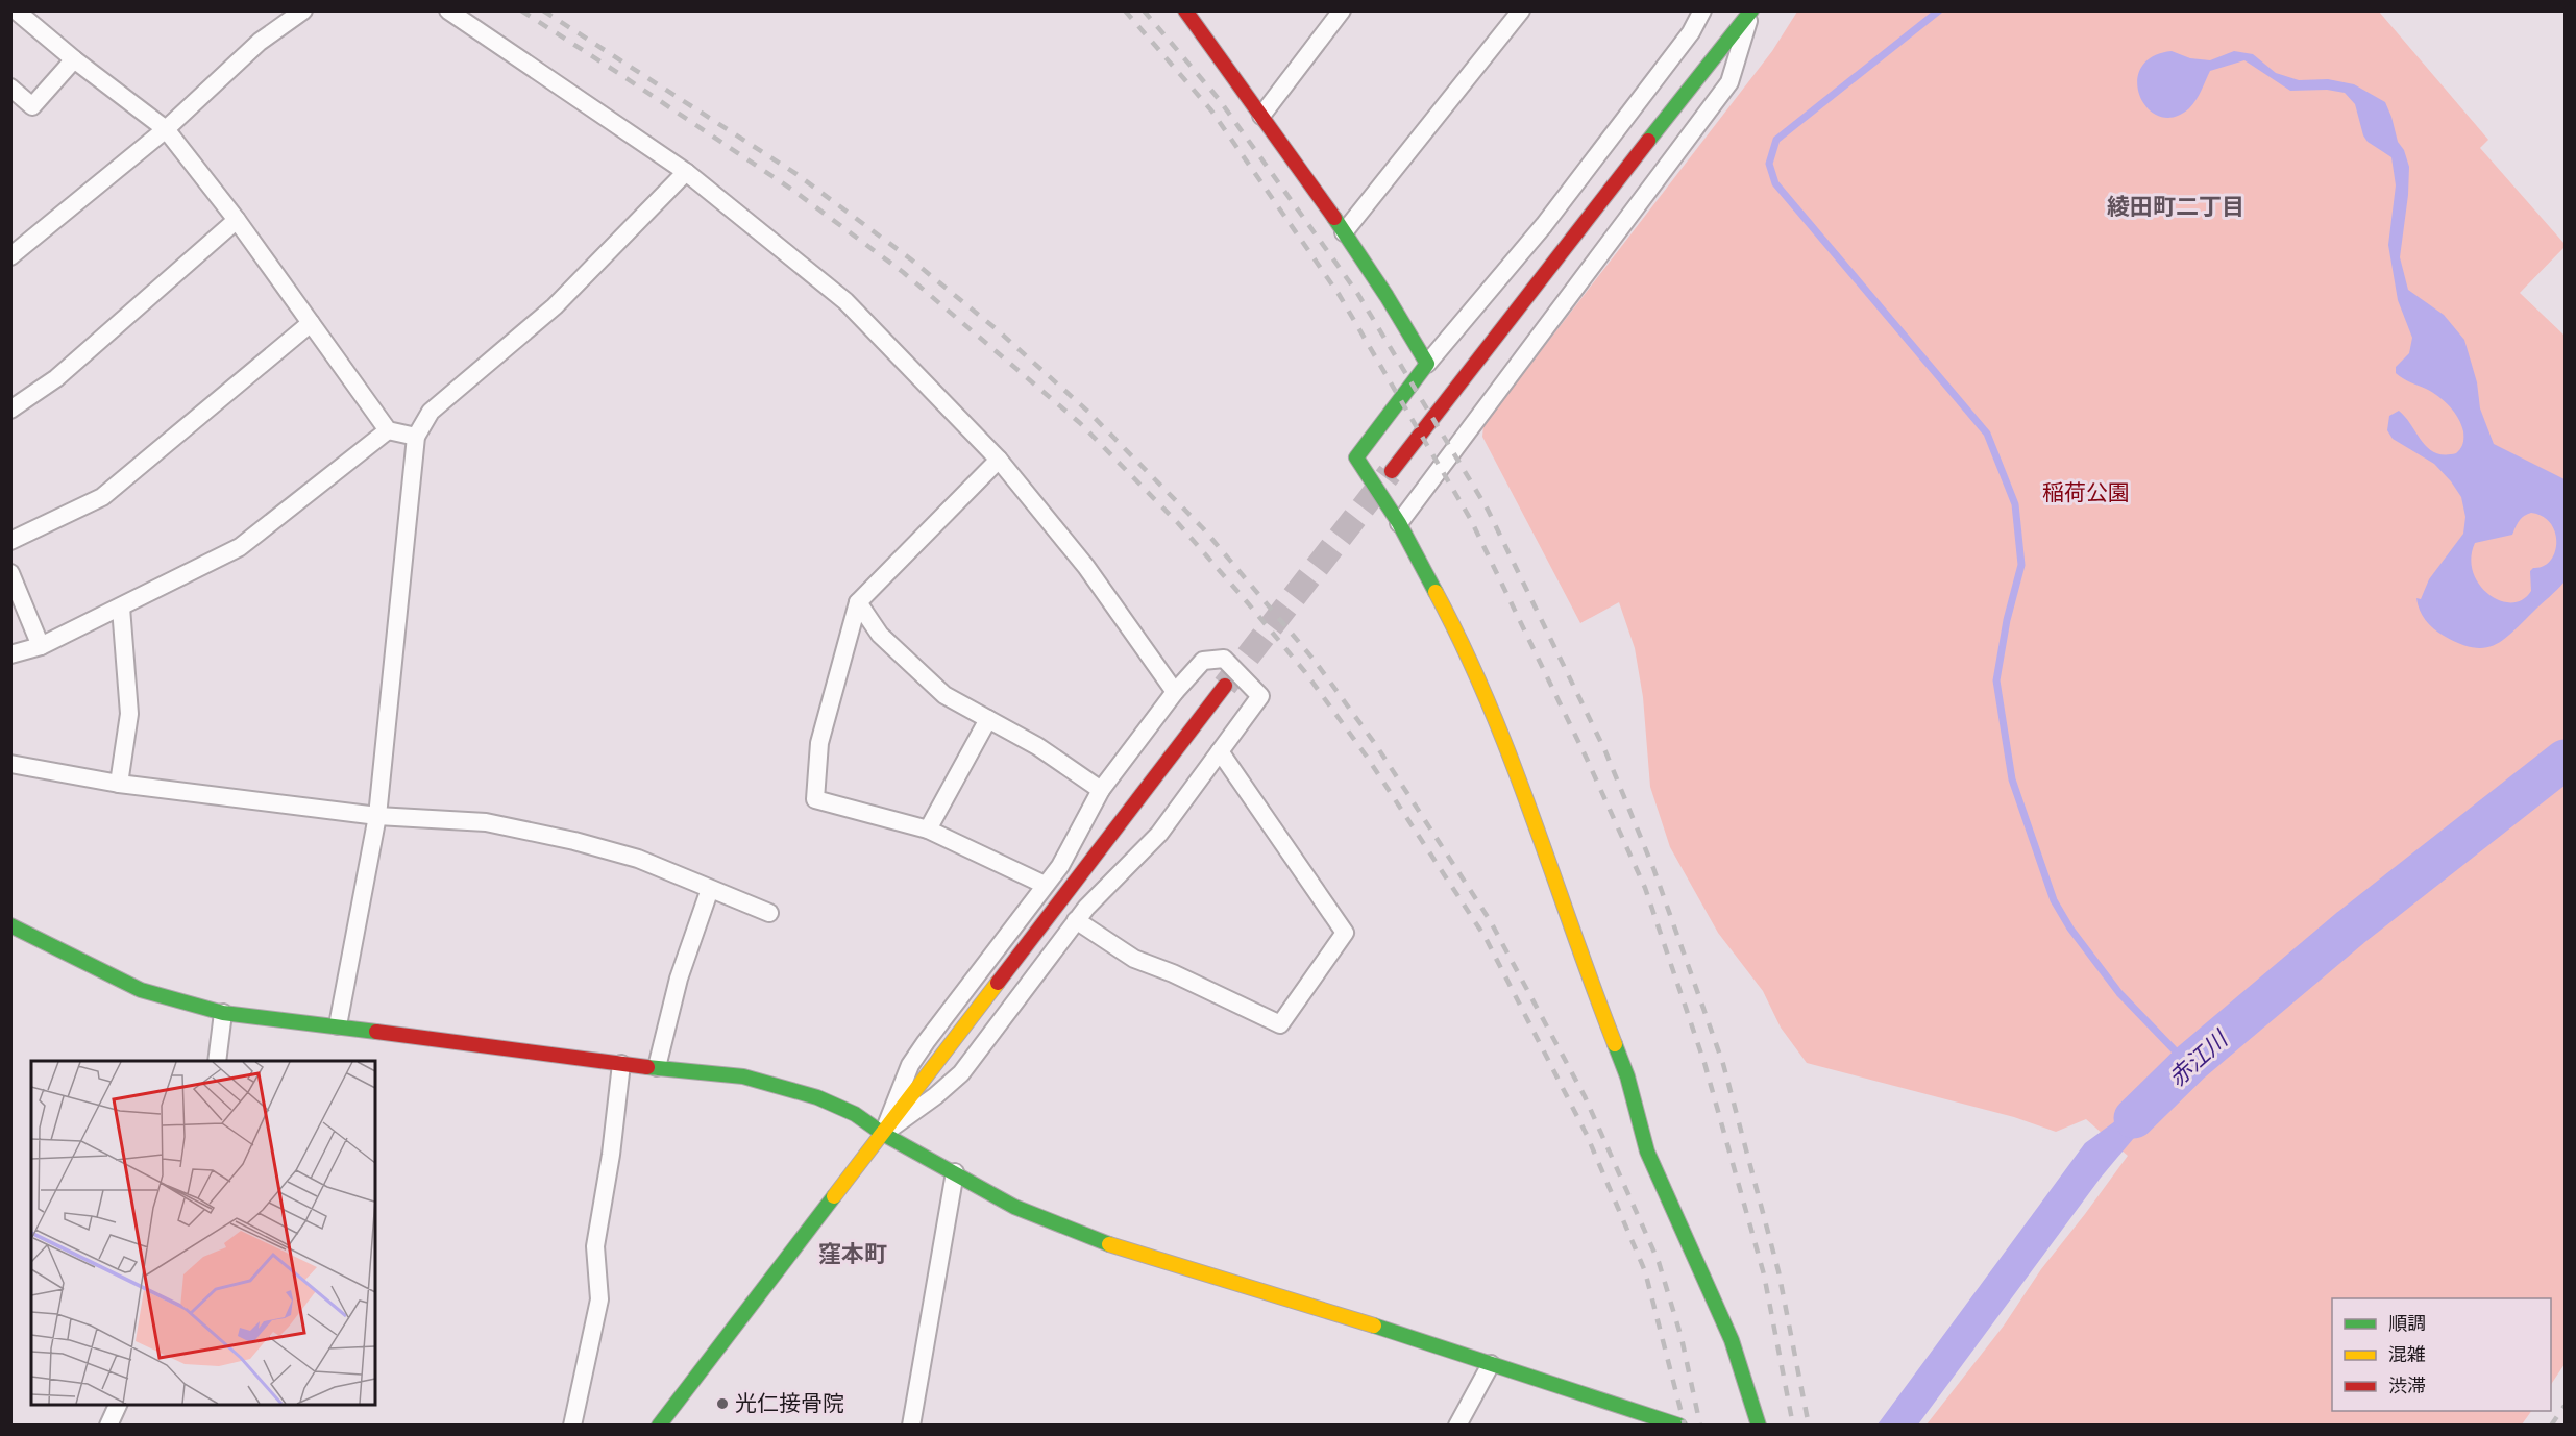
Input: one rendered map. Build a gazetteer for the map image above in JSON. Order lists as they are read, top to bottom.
{
  "districts": ["綾田町二丁目", "窪本町"],
  "water": ["赤江川"],
  "parks": ["稲荷公園"],
  "places": ["光仁接骨院"],
  "legend": ["順調", "混雑", "渋滞"]
}
